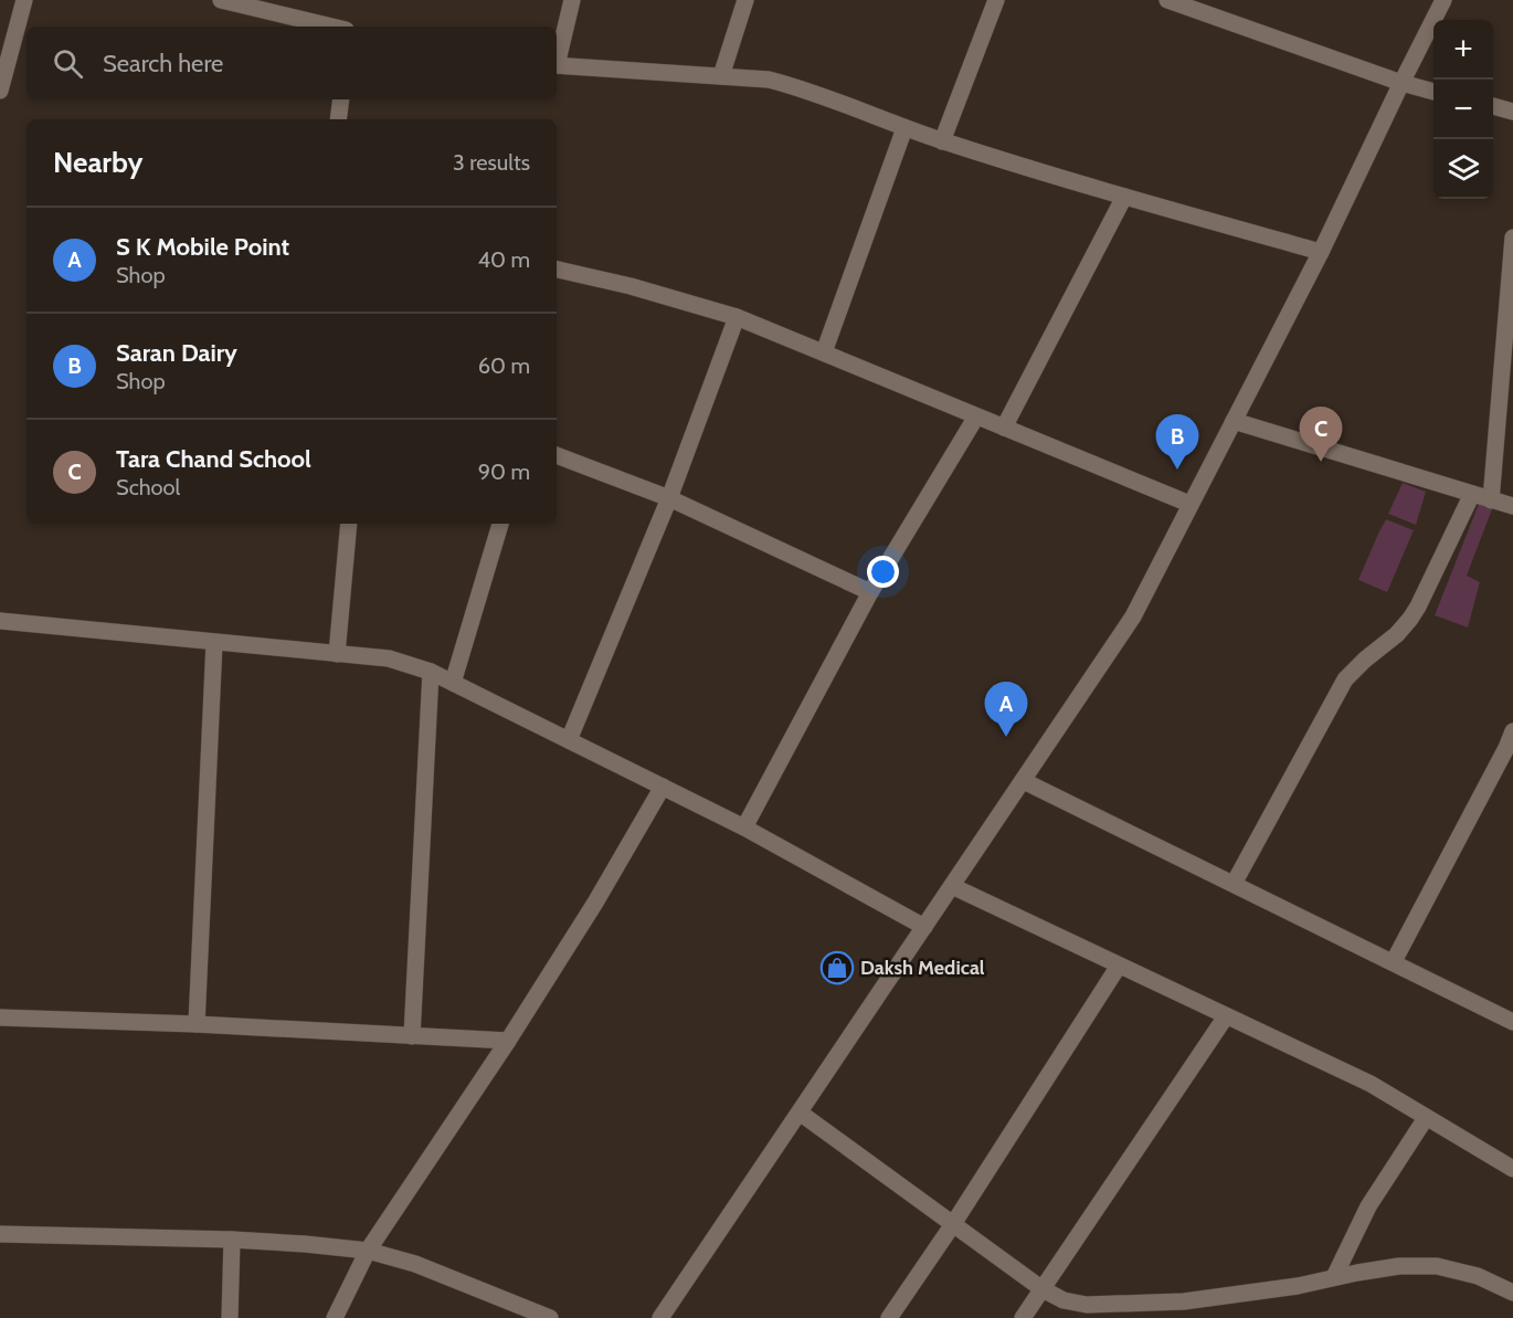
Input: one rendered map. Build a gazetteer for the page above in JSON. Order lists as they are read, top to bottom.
{
  "places": {
    "shop": ["Daksh Medical"]
  },
  "page": {
    "map_buttons": ["+", "−"],
    "search": "Search here",
    "heading": ["Nearby", "3 results"],
    "list": [
      {
        "mark": "A",
        "name": "S K Mobile Point",
        "note": "Shop",
        "value": "40 m"
      },
      {
        "mark": "B",
        "name": "Saran Dairy",
        "note": "Shop",
        "value": "60 m"
      },
      {
        "mark": "C",
        "name": "Tara Chand School",
        "note": "School",
        "value": "90 m"
      }
    ],
    "pins": ["C", "B", "A"]
  }
}
